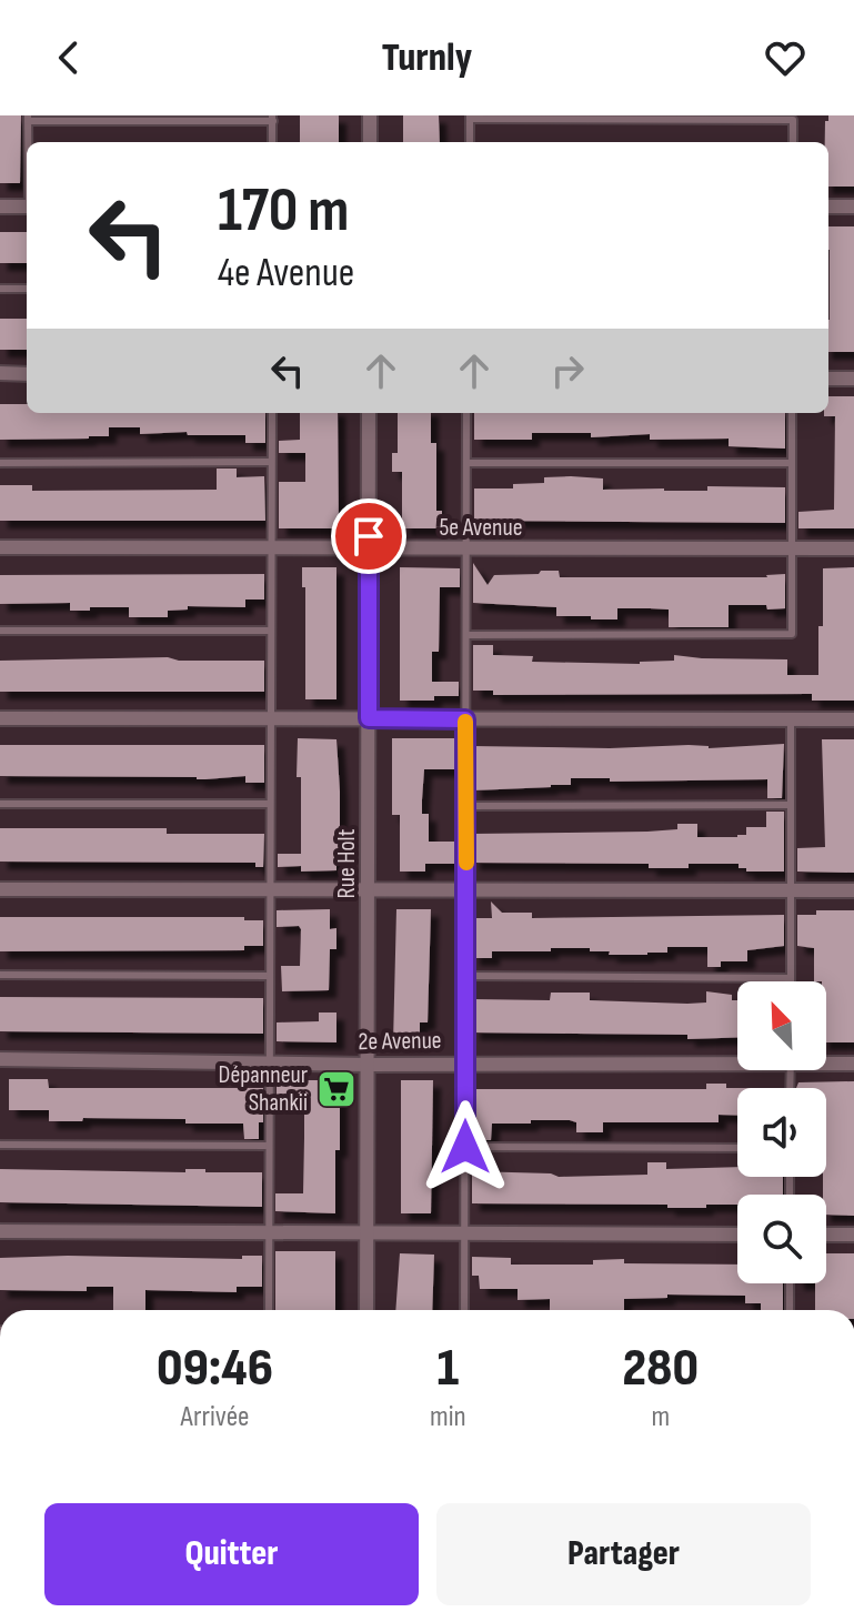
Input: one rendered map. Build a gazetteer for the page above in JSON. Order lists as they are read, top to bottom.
{
  "streets": {
    "street": ["5e Avenue", "Rue Holt", "2e Avenue"]
  },
  "crossings": [
    ["5e Avenue", "Rue Holt"],
    ["Rue Holt", "2e Avenue"]
  ],
  "places": {
    "supermarket": ["Dépanneur Shankii"]
  },
  "north": "top left",
  "page": {
    "header": "Turnly",
    "turn": ["170 m", "4e Avenue"],
    "eta": [
      "09:46",
      "Arrivée",
      "1",
      "min",
      "280",
      "m"
    ],
    "buttons": ["Quitter", "Partager"]
  }
}
